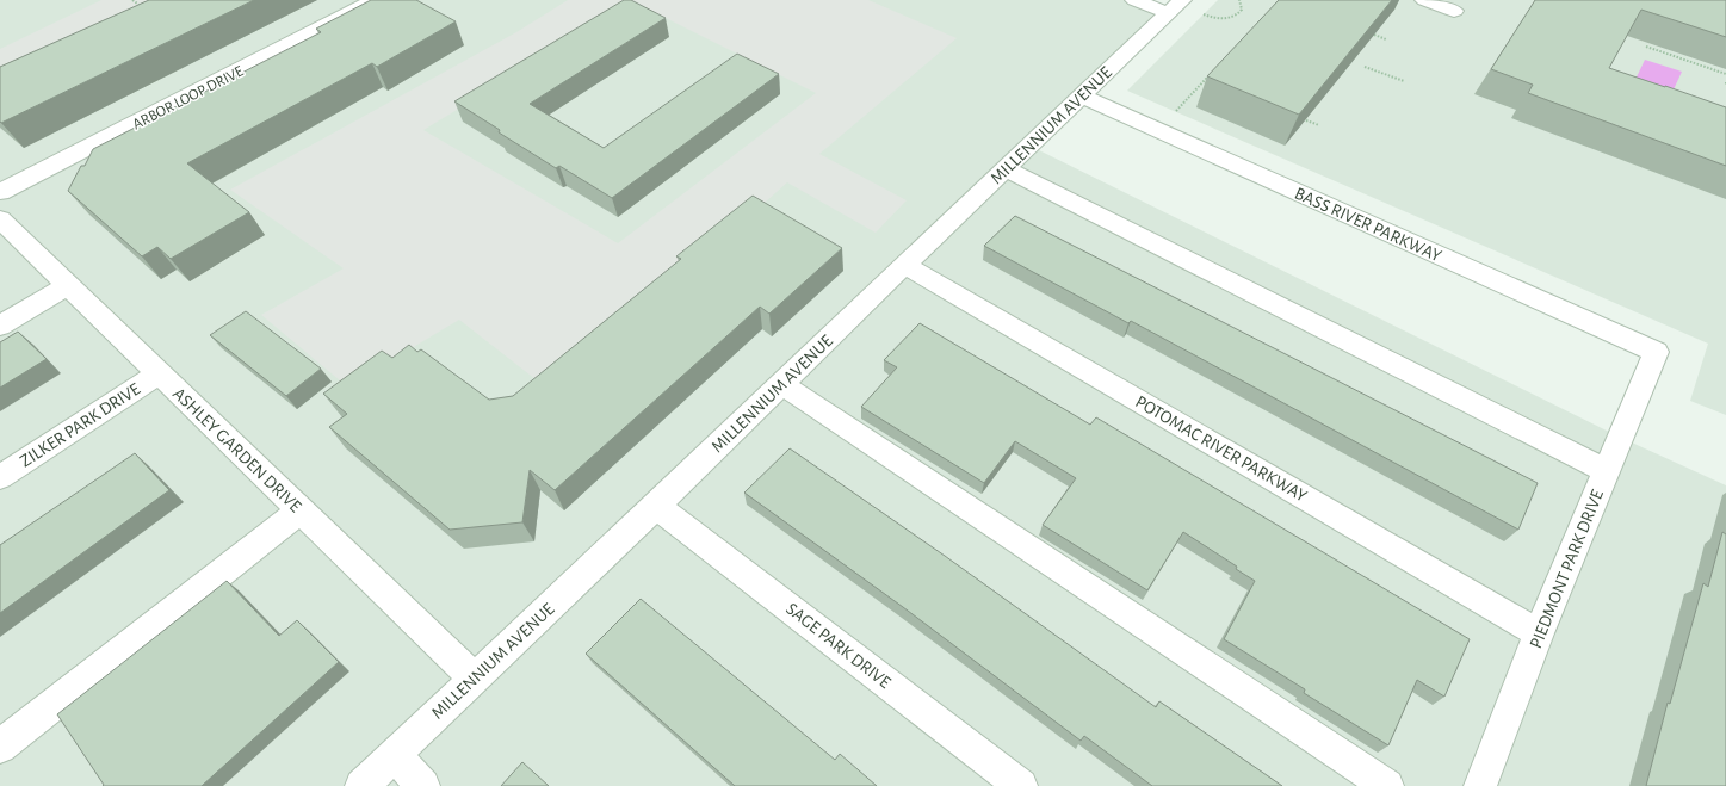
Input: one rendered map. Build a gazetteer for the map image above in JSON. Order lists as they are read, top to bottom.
{
  "streets": {
    "street": [
      "ARBOR LOOP DRIVE",
      "MILLENNIUM AVENUE",
      "BASS RIVER PARKWAY",
      "ZILKER PARK DRIVE",
      "POTOMAC RIVER PARKWAY",
      "ASHLEY GARDEN DRIVE",
      "PIEDMONT PARK DRIVE",
      "SAGE PARK DRIVE"
    ]
  },
  "crossings": [
    ["MILLENNIUM AVENUE", "BASS RIVER PARKWAY"],
    ["MILLENNIUM AVENUE", "POTOMAC RIVER PARKWAY"],
    ["MILLENNIUM AVENUE", "ASHLEY GARDEN DRIVE"],
    ["MILLENNIUM AVENUE", "SAGE PARK DRIVE"],
    ["BASS RIVER PARKWAY", "PIEDMONT PARK DRIVE"],
    ["ZILKER PARK DRIVE", "ASHLEY GARDEN DRIVE"],
    ["POTOMAC RIVER PARKWAY", "PIEDMONT PARK DRIVE"]
  ]
}
